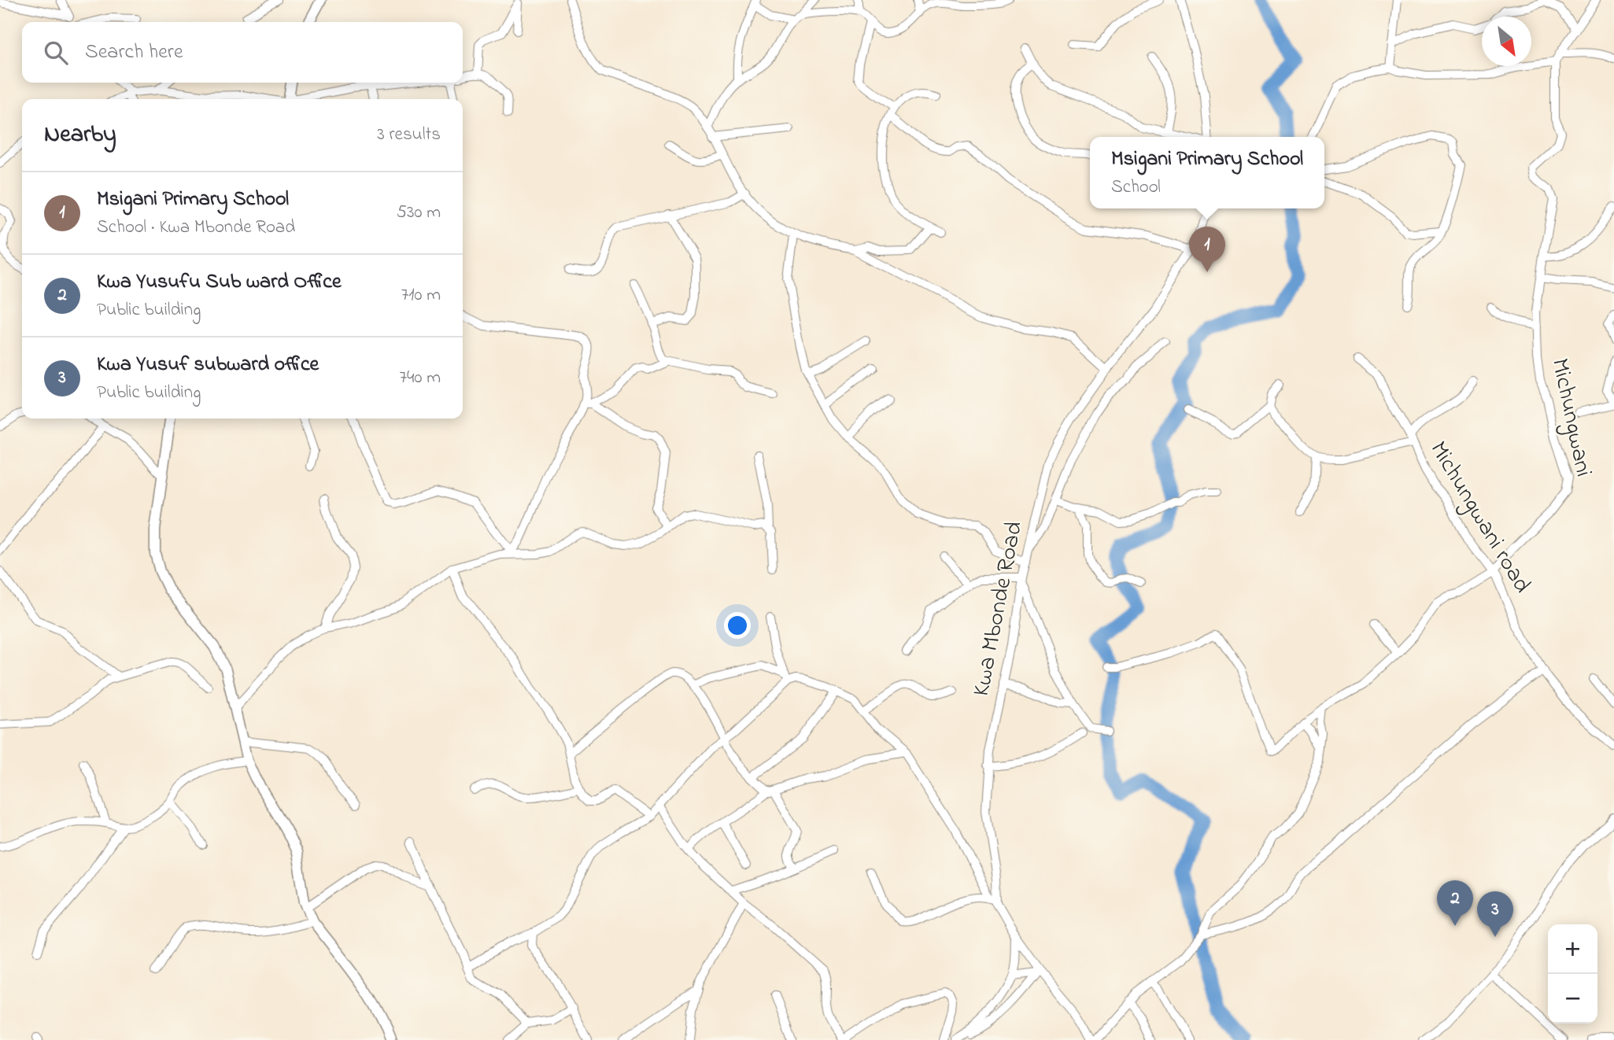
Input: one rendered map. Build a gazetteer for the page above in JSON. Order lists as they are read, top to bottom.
{
  "streets": {
    "street": ["Michungwani", "Michungwani road", "Kwa Mbonde Road"]
  },
  "crossings": [
    ["Michungwani", "Michungwani road"]
  ],
  "north": "bottom right",
  "page": {
    "search": "Search here",
    "heading": ["Nearby", "3 results"],
    "popup": ["Msigani Primary School", "School"],
    "list": [
      {
        "mark": "1",
        "name": "Msigani Primary School",
        "note": "School · Kwa Mbonde Road",
        "value": "530 m"
      },
      {
        "mark": "2",
        "name": "Kwa Yusufu Sub ward Office",
        "note": "Public building",
        "value": "710 m"
      },
      {
        "mark": "3",
        "name": "Kwa Yusuf subward office",
        "note": "Public building",
        "value": "740 m"
      }
    ],
    "pins": ["1", "2", "3"],
    "map_buttons": ["+", "−"]
  }
}
